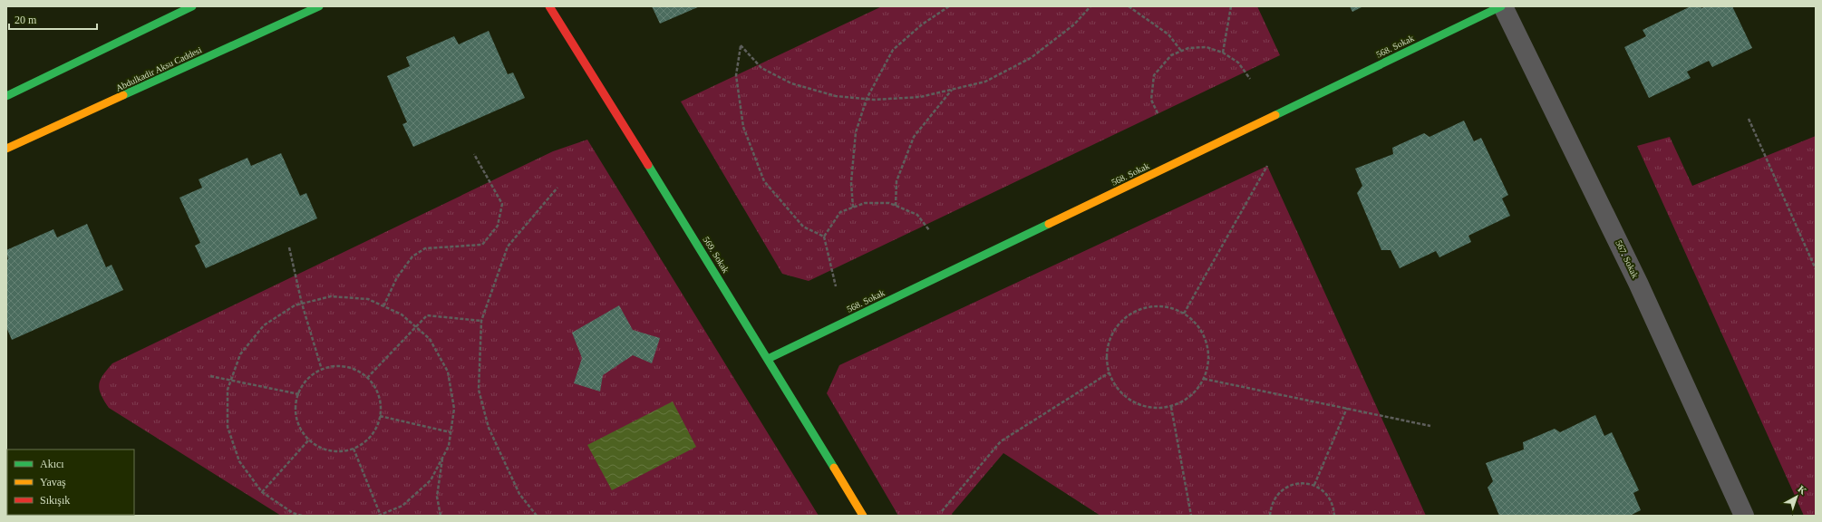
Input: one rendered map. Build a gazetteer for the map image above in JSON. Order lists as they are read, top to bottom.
{
  "streets": {
    "street": [
      "568. Sokak",
      "Abdulkadir Aksu Caddesi",
      "569. Sokak",
      "567. Sokak"
    ]
  },
  "crossings": [
    ["568. Sokak", "569. Sokak"],
    ["568. Sokak", "567. Sokak"]
  ],
  "legend": ["Akıcı", "Yavaş", "Sıkışık"],
  "scale_bar": "20 m",
  "north": "top right"
}
